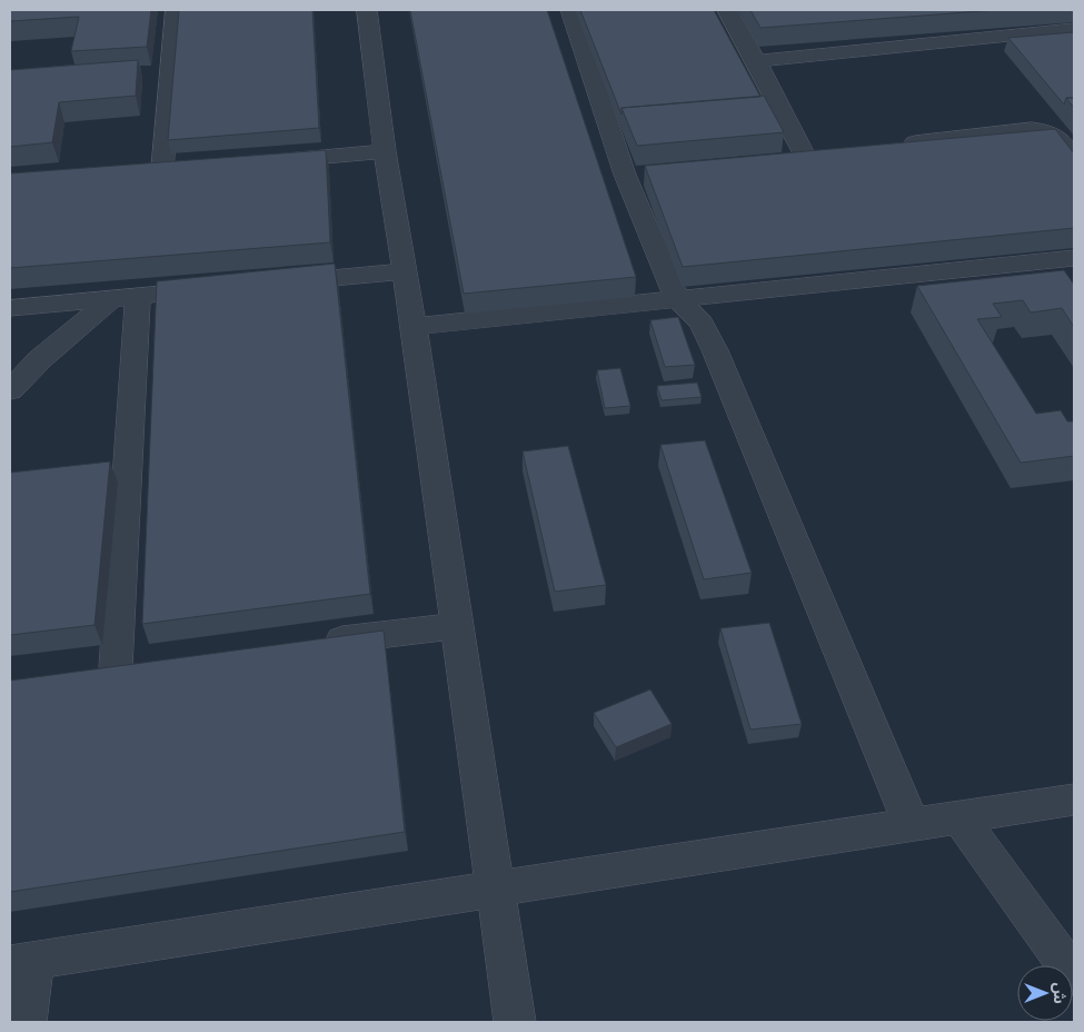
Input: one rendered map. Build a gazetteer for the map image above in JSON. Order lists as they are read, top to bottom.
{
  "north": "right"
}
